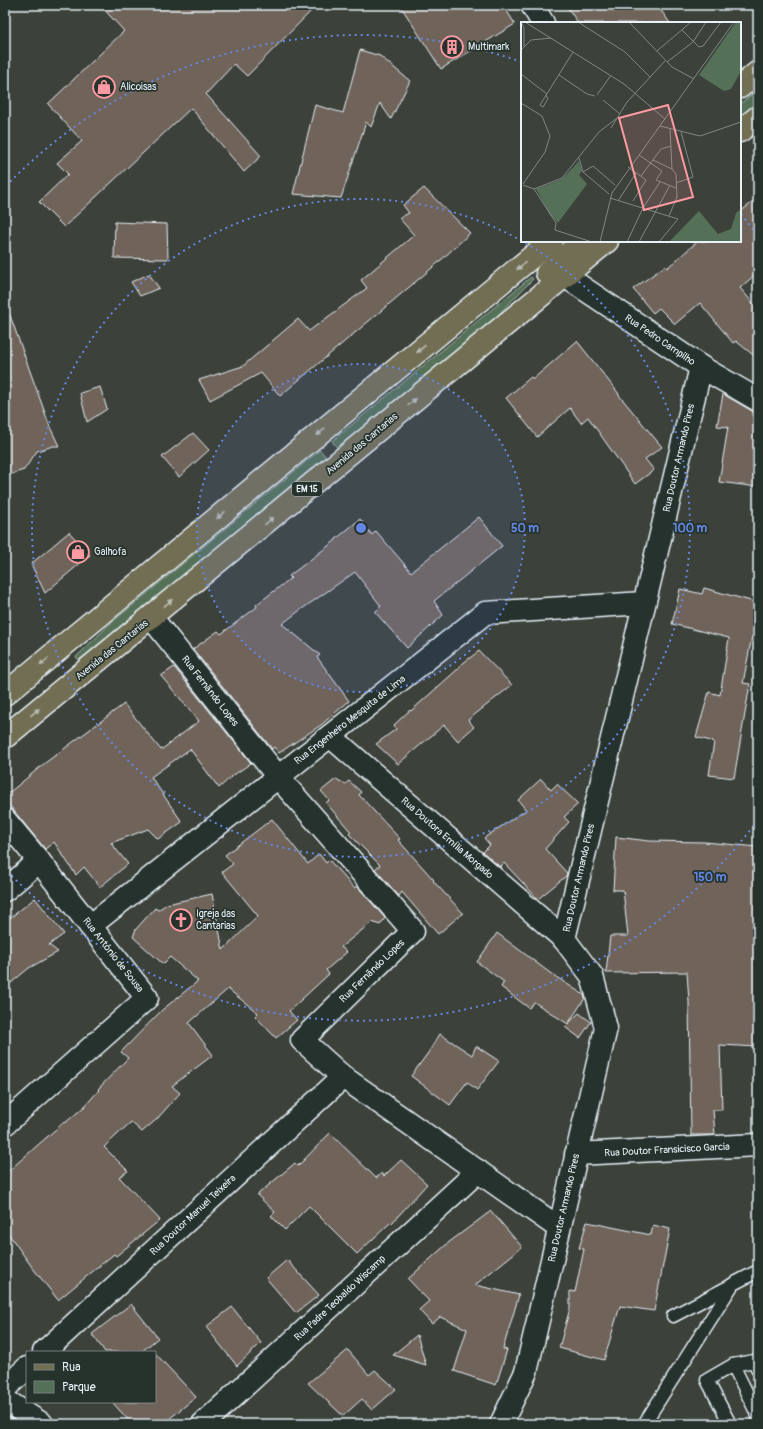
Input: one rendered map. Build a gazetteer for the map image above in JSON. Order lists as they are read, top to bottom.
{
  "streets": {
    "main road": ["Avenida das Cantarias", "EM 15"],
    "street": [
      "Rua Pedro Campilho",
      "Rua Doutor Armando Pires",
      "Rua Fernãndo Lopes",
      "Rua Engenheiro Mesquita de Lima",
      "Rua Doutora Emília Morgado",
      "Rua António de Sousa",
      "Rua Doutor Fransicisco Garcia",
      "Rua Doutor Manuel Teixeira",
      "Rua Padre Teobaldo Wiscamp"
    ]
  },
  "crossings": [
    ["Rua Pedro Campilho", "Avenida das Cantarias"],
    ["Rua Pedro Campilho", "Rua Doutor Armando Pires"],
    ["Avenida das Cantarias", "Rua Fernãndo Lopes"],
    ["Rua Doutor Armando Pires", "Rua Fernãndo Lopes"],
    ["Rua Doutor Armando Pires", "Rua Engenheiro Mesquita de Lima"],
    ["Rua Doutor Armando Pires", "Rua Doutora Emília Morgado"],
    ["Rua Doutor Armando Pires", "Rua Doutor Fransicisco Garcia"],
    ["Rua Fernãndo Lopes", "Rua Engenheiro Mesquita de Lima"],
    ["Rua Fernãndo Lopes", "Rua Doutor Manuel Teixeira"],
    ["Rua Fernãndo Lopes", "Rua Padre Teobaldo Wiscamp"],
    ["Rua Engenheiro Mesquita de Lima", "Rua Doutora Emília Morgado"],
    ["Rua Engenheiro Mesquita de Lima", "Rua António de Sousa"]
  ],
  "places": {
    "building": ["Multimark"],
    "shop": ["Alicoisas", "Galhofa"],
    "church": ["Igreja das Cantarias"]
  },
  "legend": ["Rua", "Parque"],
  "rings": ["50 m", "100 m", "150 m"]
}
